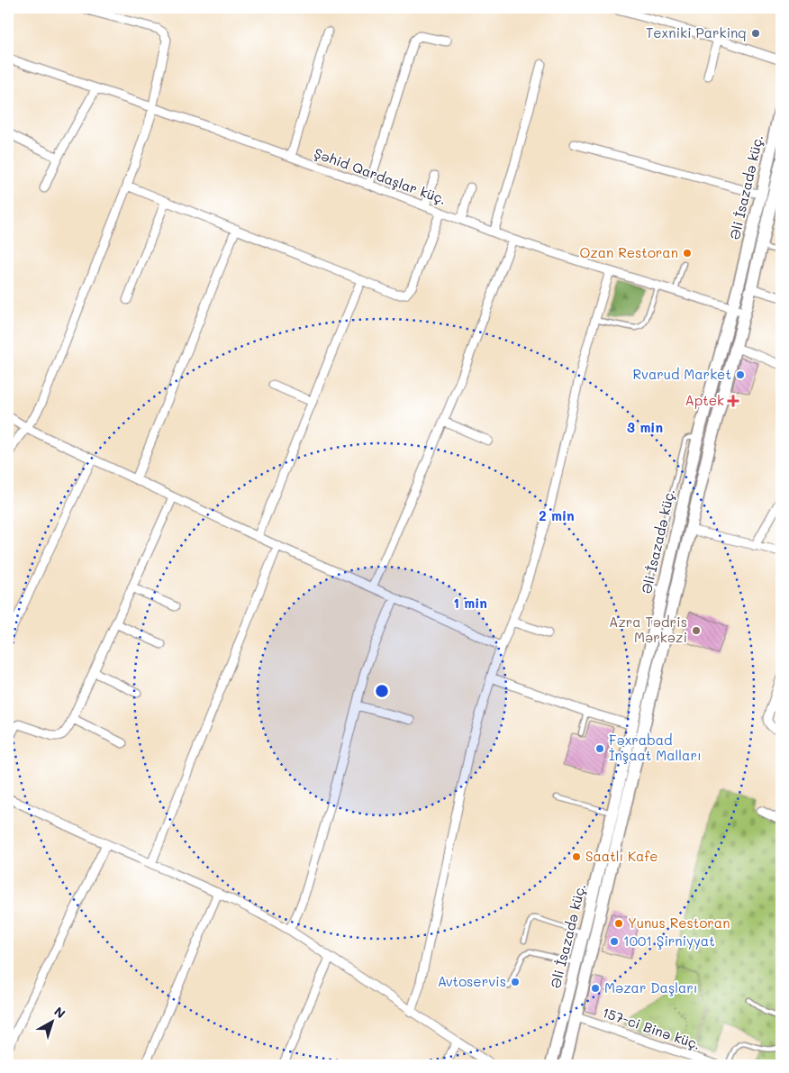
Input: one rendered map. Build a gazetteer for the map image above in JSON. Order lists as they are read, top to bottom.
{
  "streets": {
    "main road": ["Əli İsazadə küç."],
    "street": ["Şəhid Qardaşlar küç.", "157-ci Binə küç."]
  },
  "crossings": [
    ["Şəhid Qardaşlar küç.", "Əli İsazadə küç."],
    ["Əli İsazadə küç.", "157-ci Binə küç."]
  ],
  "places": {
    "other": [
      "Texniki Parkinq",
      "Ozan Restoran",
      "Rvarud Market",
      "Azra Tədris Mərkəzi",
      "Fəxrabad İnşaat Malları",
      "Saatlı Kafe",
      "Yunus Restoran",
      "1001 Şirniyyat",
      "Avtoservis",
      "Məzar Daşları"
    ],
    "health": ["Aptek"]
  },
  "north": "top right",
  "rings": ["3 min", "2 min", "1 min"]
}
